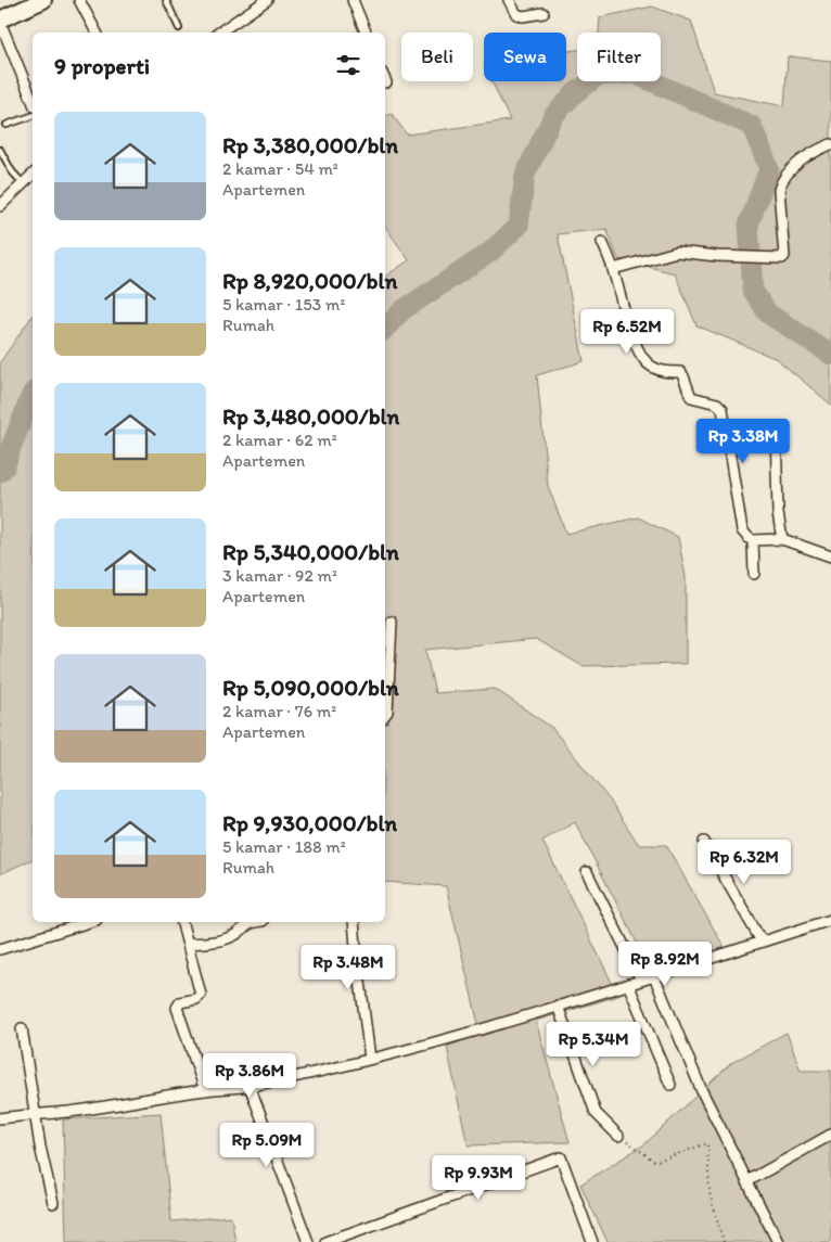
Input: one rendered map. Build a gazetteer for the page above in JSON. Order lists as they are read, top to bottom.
{
  "page": {
    "chip": ["Beli", "Sewa", "Filter"],
    "heading": "9 properti",
    "list": [
      {
        "name": "Rp 3,380,000/bln",
        "note": "2 kamar · 54 m² · Apartemen"
      },
      {
        "name": "Rp 8,920,000/bln",
        "note": "5 kamar · 153 m² · Rumah"
      },
      {
        "name": "Rp 3,480,000/bln",
        "note": "2 kamar · 62 m² · Apartemen"
      },
      {
        "name": "Rp 5,340,000/bln",
        "note": "3 kamar · 92 m² · Apartemen"
      },
      {
        "name": "Rp 5,090,000/bln",
        "note": "2 kamar · 76 m² · Apartemen"
      },
      {
        "name": "Rp 9,930,000/bln",
        "note": "5 kamar · 188 m² · Rumah"
      }
    ],
    "price": [
      "Rp 6.52M",
      "Rp 3.38M",
      "Rp 6.32M",
      "Rp 8.92M",
      "Rp 3.48M",
      "Rp 5.34M",
      "Rp 3.86M",
      "Rp 5.09M",
      "Rp 9.93M"
    ]
  }
}
